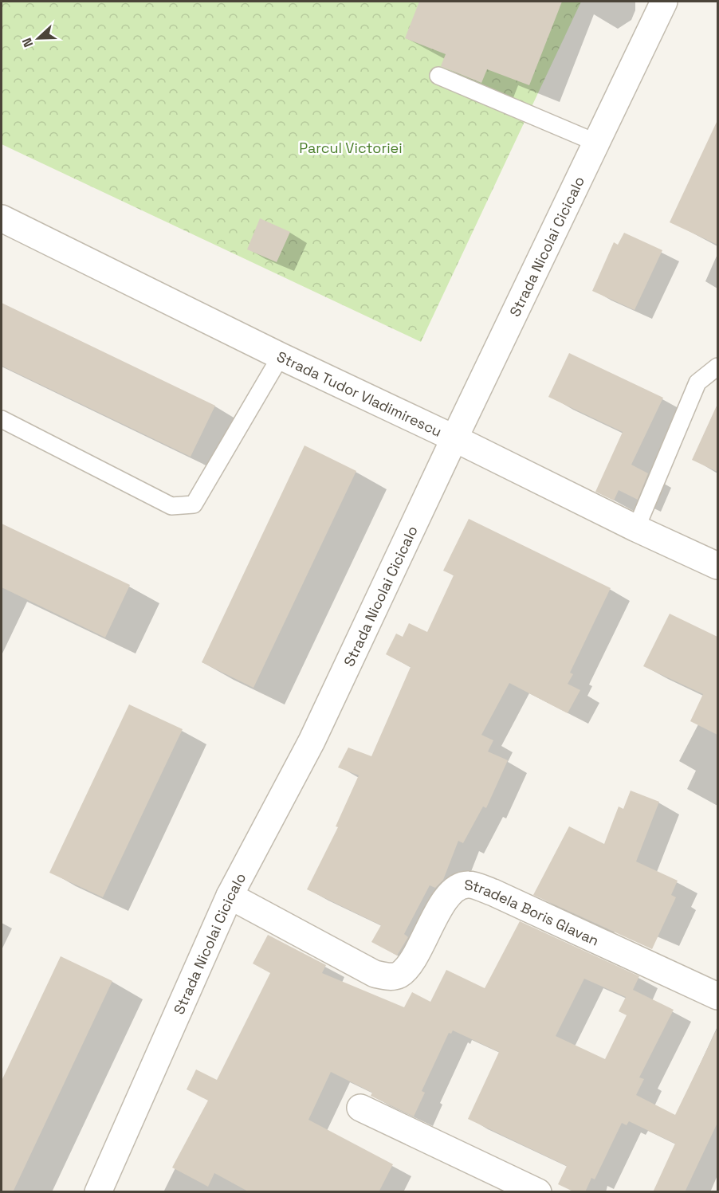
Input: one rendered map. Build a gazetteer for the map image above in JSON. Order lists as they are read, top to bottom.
{
  "streets": {
    "street": ["Strada Nicolai Cicicalo", "Strada Tudor Vladimirescu", "Stradela Boris Glavan"]
  },
  "crossings": [
    ["Strada Nicolai Cicicalo", "Strada Tudor Vladimirescu"],
    ["Strada Nicolai Cicicalo", "Stradela Boris Glavan"]
  ],
  "parks": ["Parcul Victoriei"],
  "north": "left"
}
